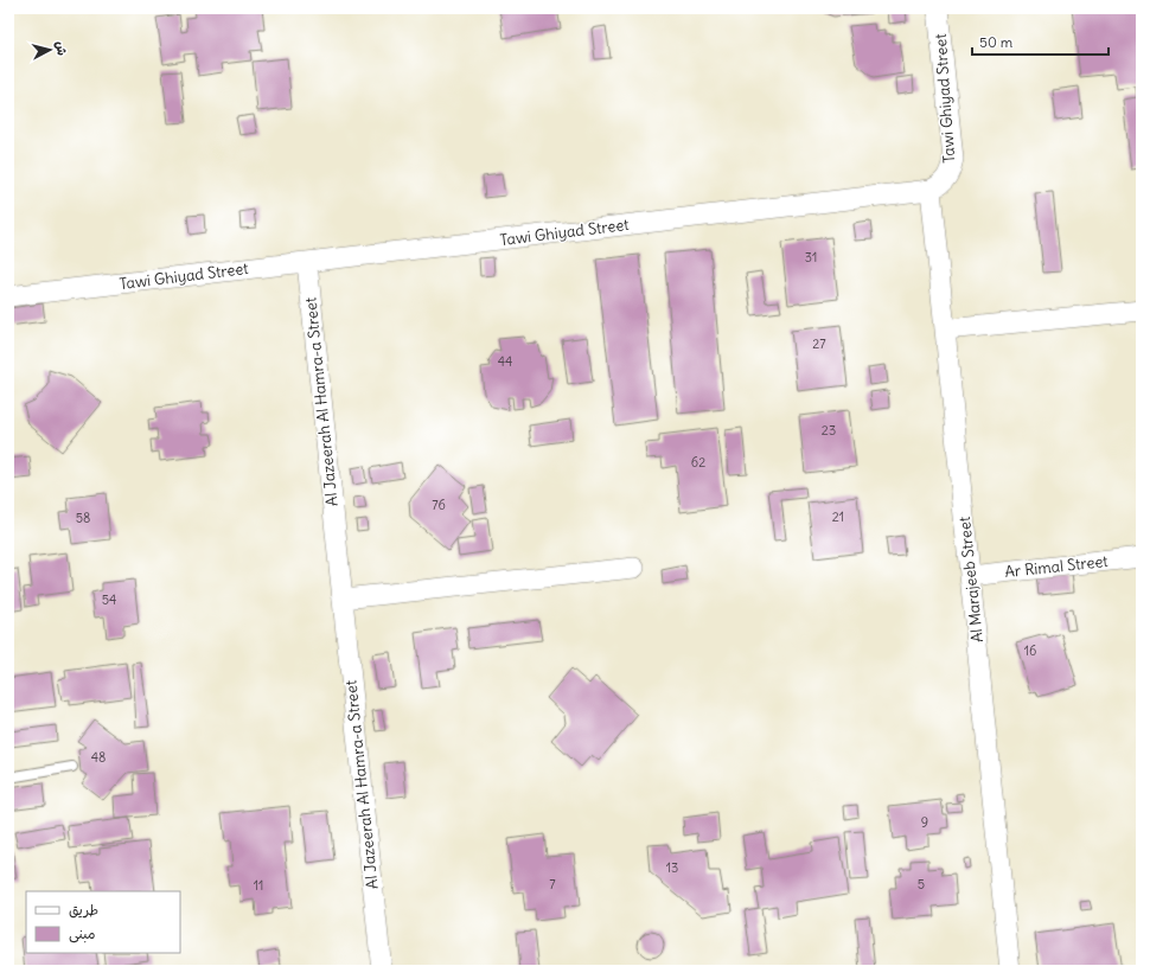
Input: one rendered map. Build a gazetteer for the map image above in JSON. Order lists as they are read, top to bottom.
{
  "streets": {
    "street": [
      "Tawi Ghiyad Street",
      "Al Jazeerah Al Hamra-a Street",
      "Ar Rimal Street",
      "Al Marajeeb Street"
    ]
  },
  "crossings": [
    ["Tawi Ghiyad Street", "Al Jazeerah Al Hamra-a Street"],
    ["Tawi Ghiyad Street", "Al Marajeeb Street"],
    ["Ar Rimal Street", "Al Marajeeb Street"]
  ],
  "house_numbers": [
    "31",
    "27",
    "44",
    "23",
    "62",
    "76",
    "21",
    "58",
    "54",
    "16",
    "48",
    "9",
    "13",
    "7",
    "5",
    "11"
  ],
  "legend": ["طريق", "مبنى"],
  "scale_bar": "50 m",
  "north": "right"
}
